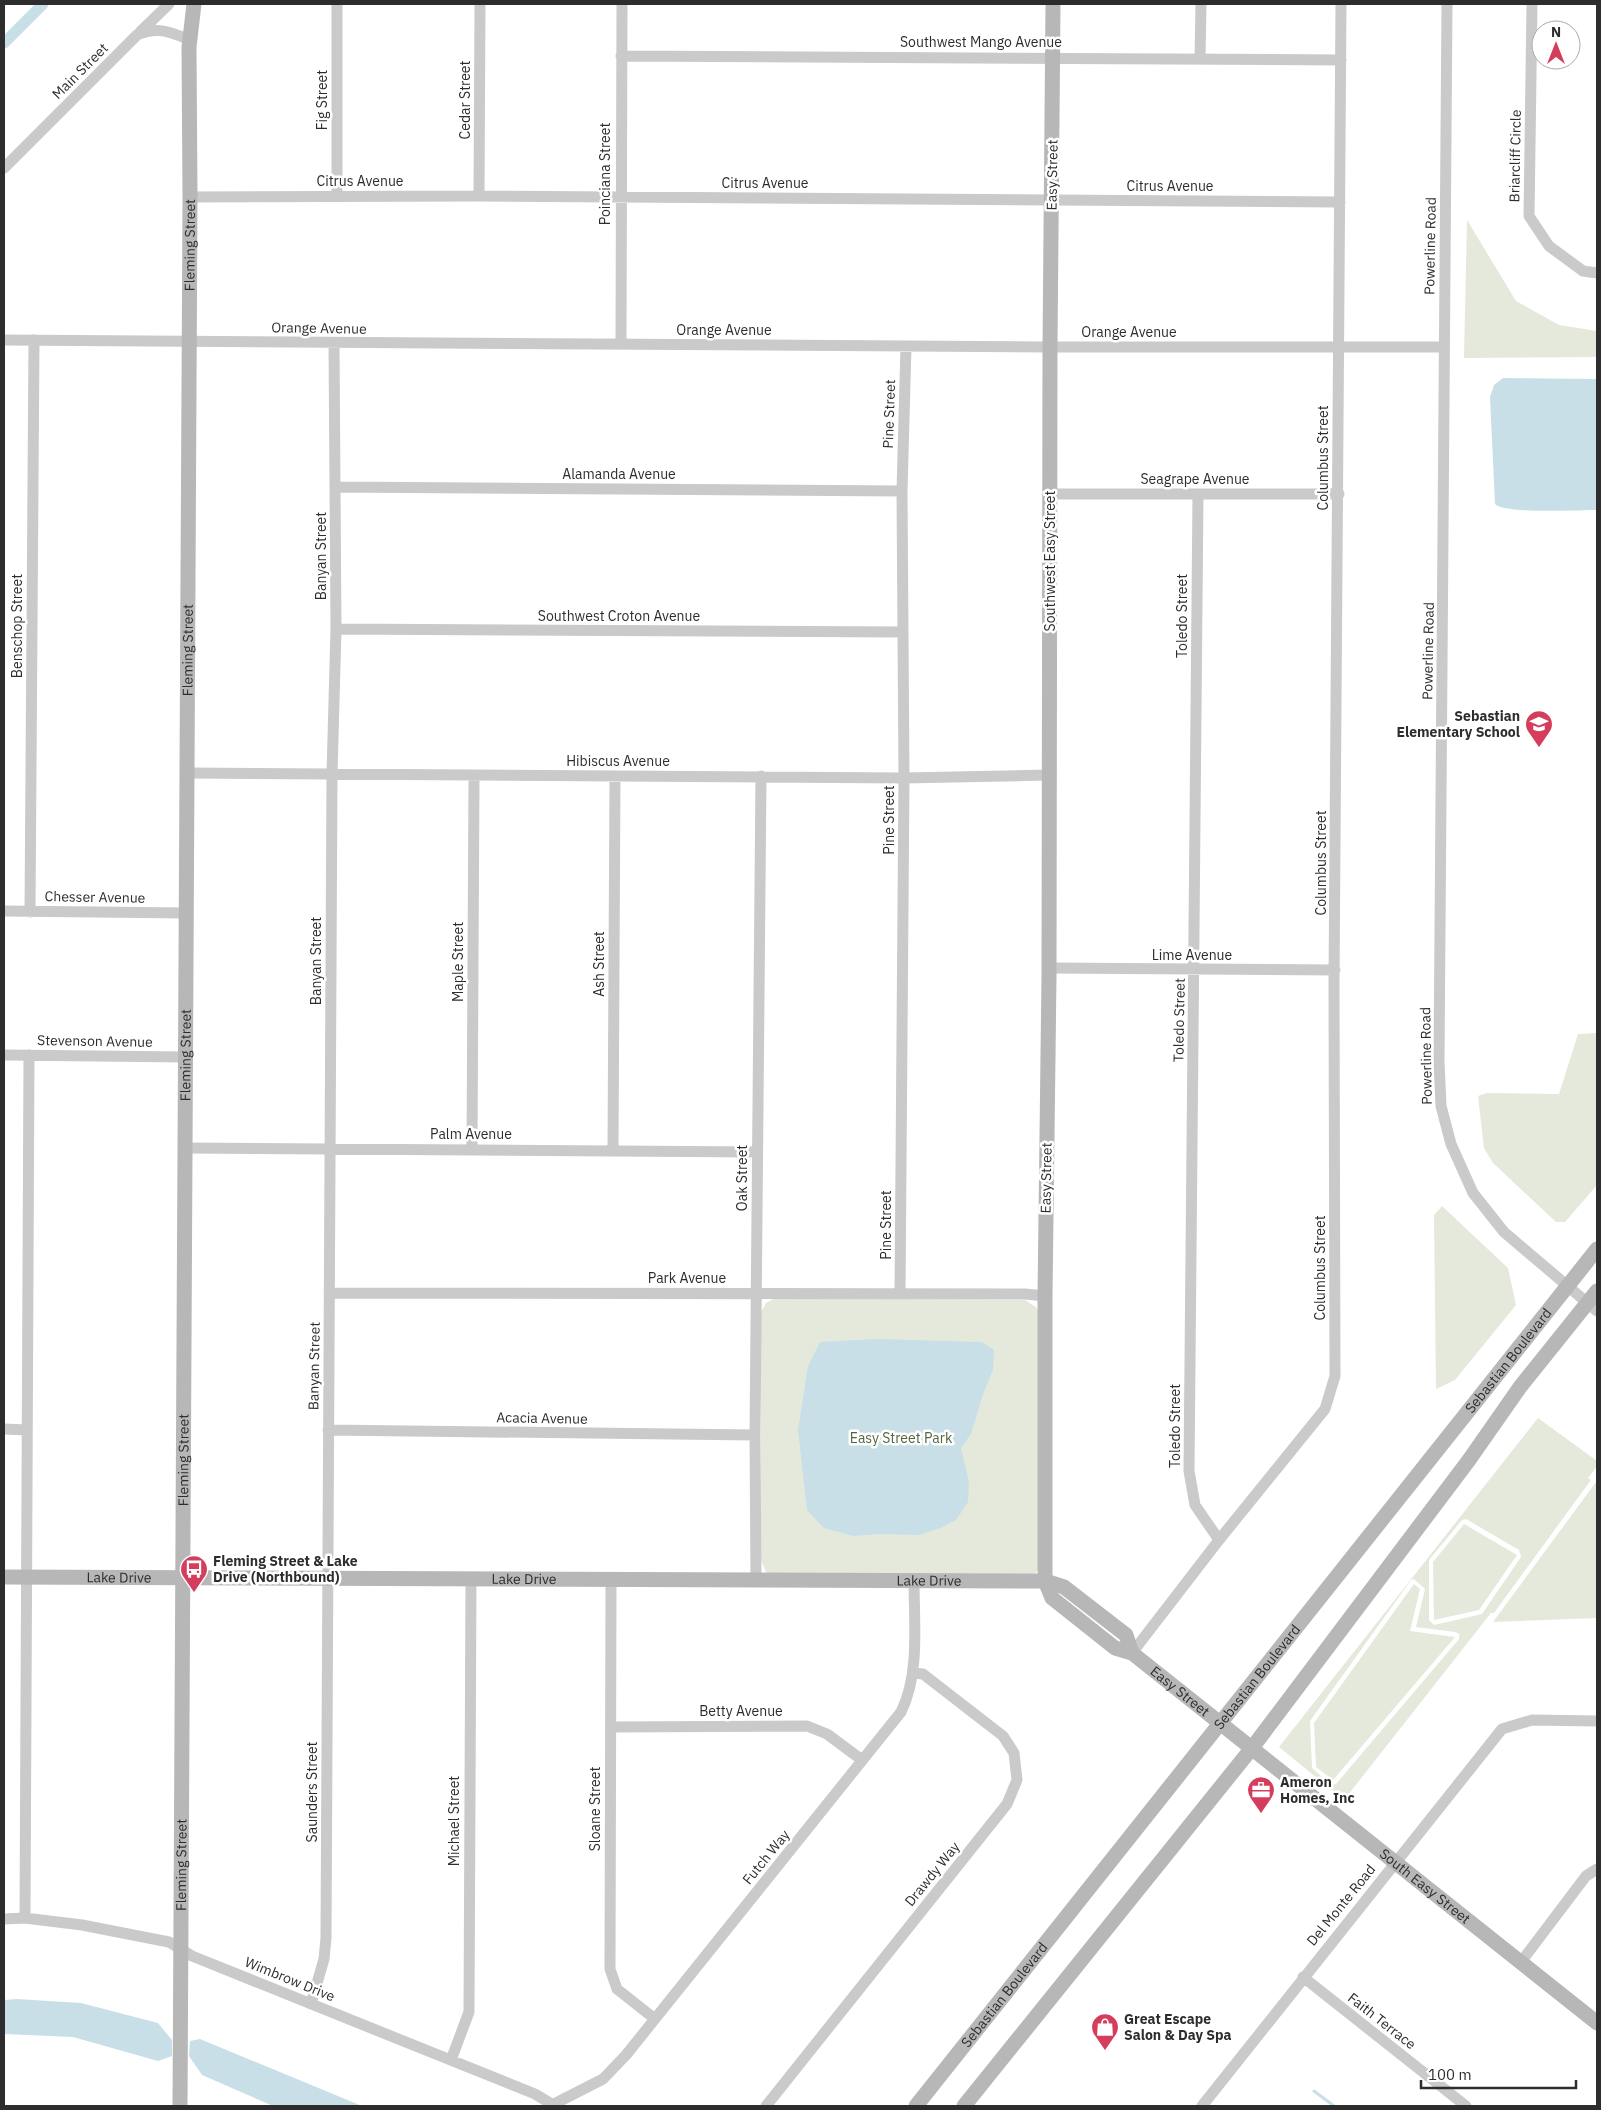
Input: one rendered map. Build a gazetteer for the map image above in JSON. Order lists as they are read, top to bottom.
{
  "streets": {
    "street": [
      "Southwest Mango Avenue",
      "Main Street",
      "Fig Street",
      "Cedar Street",
      "Briarcliff Circle",
      "Poinciana Street",
      "Easy Street",
      "Citrus Avenue",
      "Fleming Street",
      "Powerline Road",
      "Orange Avenue",
      "Pine Street",
      "Columbus Street",
      "Alamanda Avenue",
      "Seagrape Avenue",
      "Banyan Street",
      "Southwest Easy Street",
      "Southwest Croton Avenue",
      "Toledo Street",
      "Benschop Street",
      "Hibiscus Avenue",
      "Chesser Avenue",
      "Lime Avenue",
      "Maple Street",
      "Ash Street",
      "Stevenson Avenue",
      "Palm Avenue",
      "Oak Street",
      "Park Avenue",
      "Sebastian Boulevard",
      "Acacia Avenue",
      "Lake Drive",
      "Betty Avenue",
      "Saunders Street",
      "Sloane Street",
      "Michael Street",
      "Futch Way",
      "Drawdy Way",
      "South Easy Street",
      "Del Monte Road",
      "Wimbrow Drive",
      "Faith Terrace"
    ]
  },
  "crossings": [
    ["Southwest Mango Avenue", "Poinciana Street"],
    ["Southwest Mango Avenue", "Easy Street"],
    ["Southwest Mango Avenue", "Columbus Street"],
    ["Fig Street", "Citrus Avenue"],
    ["Cedar Street", "Citrus Avenue"],
    ["Poinciana Street", "Citrus Avenue"],
    ["Poinciana Street", "Orange Avenue"],
    ["Easy Street", "Citrus Avenue"],
    ["Easy Street", "Orange Avenue"],
    ["Easy Street", "Columbus Street"],
    ["Easy Street", "Southwest Easy Street"],
    ["Easy Street", "Hibiscus Avenue"],
    ["Easy Street", "Lime Avenue"],
    ["Easy Street", "Park Avenue"],
    ["Easy Street", "Sebastian Boulevard"],
    ["Easy Street", "Lake Drive"],
    ["Easy Street", "South Easy Street"],
    ["Citrus Avenue", "Fleming Street"],
    ["Citrus Avenue", "Columbus Street"],
    ["Fleming Street", "Orange Avenue"],
    ["Fleming Street", "Hibiscus Avenue"],
    ["Fleming Street", "Chesser Avenue"],
    ["Fleming Street", "Stevenson Avenue"],
    ["Fleming Street", "Palm Avenue"],
    ["Fleming Street", "Lake Drive"],
    ["Fleming Street", "Wimbrow Drive"],
    ["Powerline Road", "Orange Avenue"],
    ["Powerline Road", "Sebastian Boulevard"],
    ["Orange Avenue", "Pine Street"],
    ["Orange Avenue", "Columbus Street"],
    ["Orange Avenue", "Banyan Street"],
    ["Orange Avenue", "Southwest Easy Street"],
    ["Orange Avenue", "Benschop Street"],
    ["Pine Street", "Alamanda Avenue"],
    ["Pine Street", "Southwest Croton Avenue"],
    ["Pine Street", "Hibiscus Avenue"],
    ["Pine Street", "Park Avenue"],
    ["Columbus Street", "Seagrape Avenue"],
    ["Columbus Street", "Toledo Street"],
    ["Columbus Street", "Lime Avenue"],
    ["Alamanda Avenue", "Banyan Street"],
    ["Seagrape Avenue", "Southwest Easy Street"],
    ["Seagrape Avenue", "Toledo Street"],
    ["Banyan Street", "Southwest Croton Avenue"],
    ["Banyan Street", "Hibiscus Avenue"],
    ["Banyan Street", "Palm Avenue"],
    ["Banyan Street", "Park Avenue"],
    ["Banyan Street", "Acacia Avenue"],
    ["Banyan Street", "Lake Drive"],
    ["Banyan Street", "Saunders Street"],
    ["Southwest Easy Street", "Hibiscus Avenue"],
    ["Toledo Street", "Lime Avenue"],
    ["Benschop Street", "Chesser Avenue"],
    ["Hibiscus Avenue", "Maple Street"],
    ["Hibiscus Avenue", "Ash Street"],
    ["Hibiscus Avenue", "Oak Street"],
    ["Maple Street", "Palm Avenue"],
    ["Ash Street", "Palm Avenue"],
    ["Palm Avenue", "Oak Street"],
    ["Oak Street", "Park Avenue"],
    ["Oak Street", "Acacia Avenue"],
    ["Oak Street", "Lake Drive"],
    ["Sebastian Boulevard", "South Easy Street"],
    ["Lake Drive", "Saunders Street"],
    ["Lake Drive", "Sloane Street"],
    ["Lake Drive", "Michael Street"],
    ["Lake Drive", "Futch Way"],
    ["Betty Avenue", "Sloane Street"],
    ["Betty Avenue", "Futch Way"],
    ["Saunders Street", "Wimbrow Drive"],
    ["Sloane Street", "Futch Way"],
    ["Michael Street", "Wimbrow Drive"],
    ["Futch Way", "Drawdy Way"],
    ["Futch Way", "Wimbrow Drive"],
    ["South Easy Street", "Del Monte Road"],
    ["Del Monte Road", "Faith Terrace"]
  ],
  "parks": ["Easy Street Park"],
  "places": {
    "school or university": ["Sebastian Elementary School"],
    "bus stop": ["Fleming Street & Lake Drive (Northbound)"],
    "office": ["Ameron Homes, Inc"],
    "shop": ["Great Escape Salon & Day Spa"]
  },
  "scale_bar": "100 m",
  "north": "top"
}
